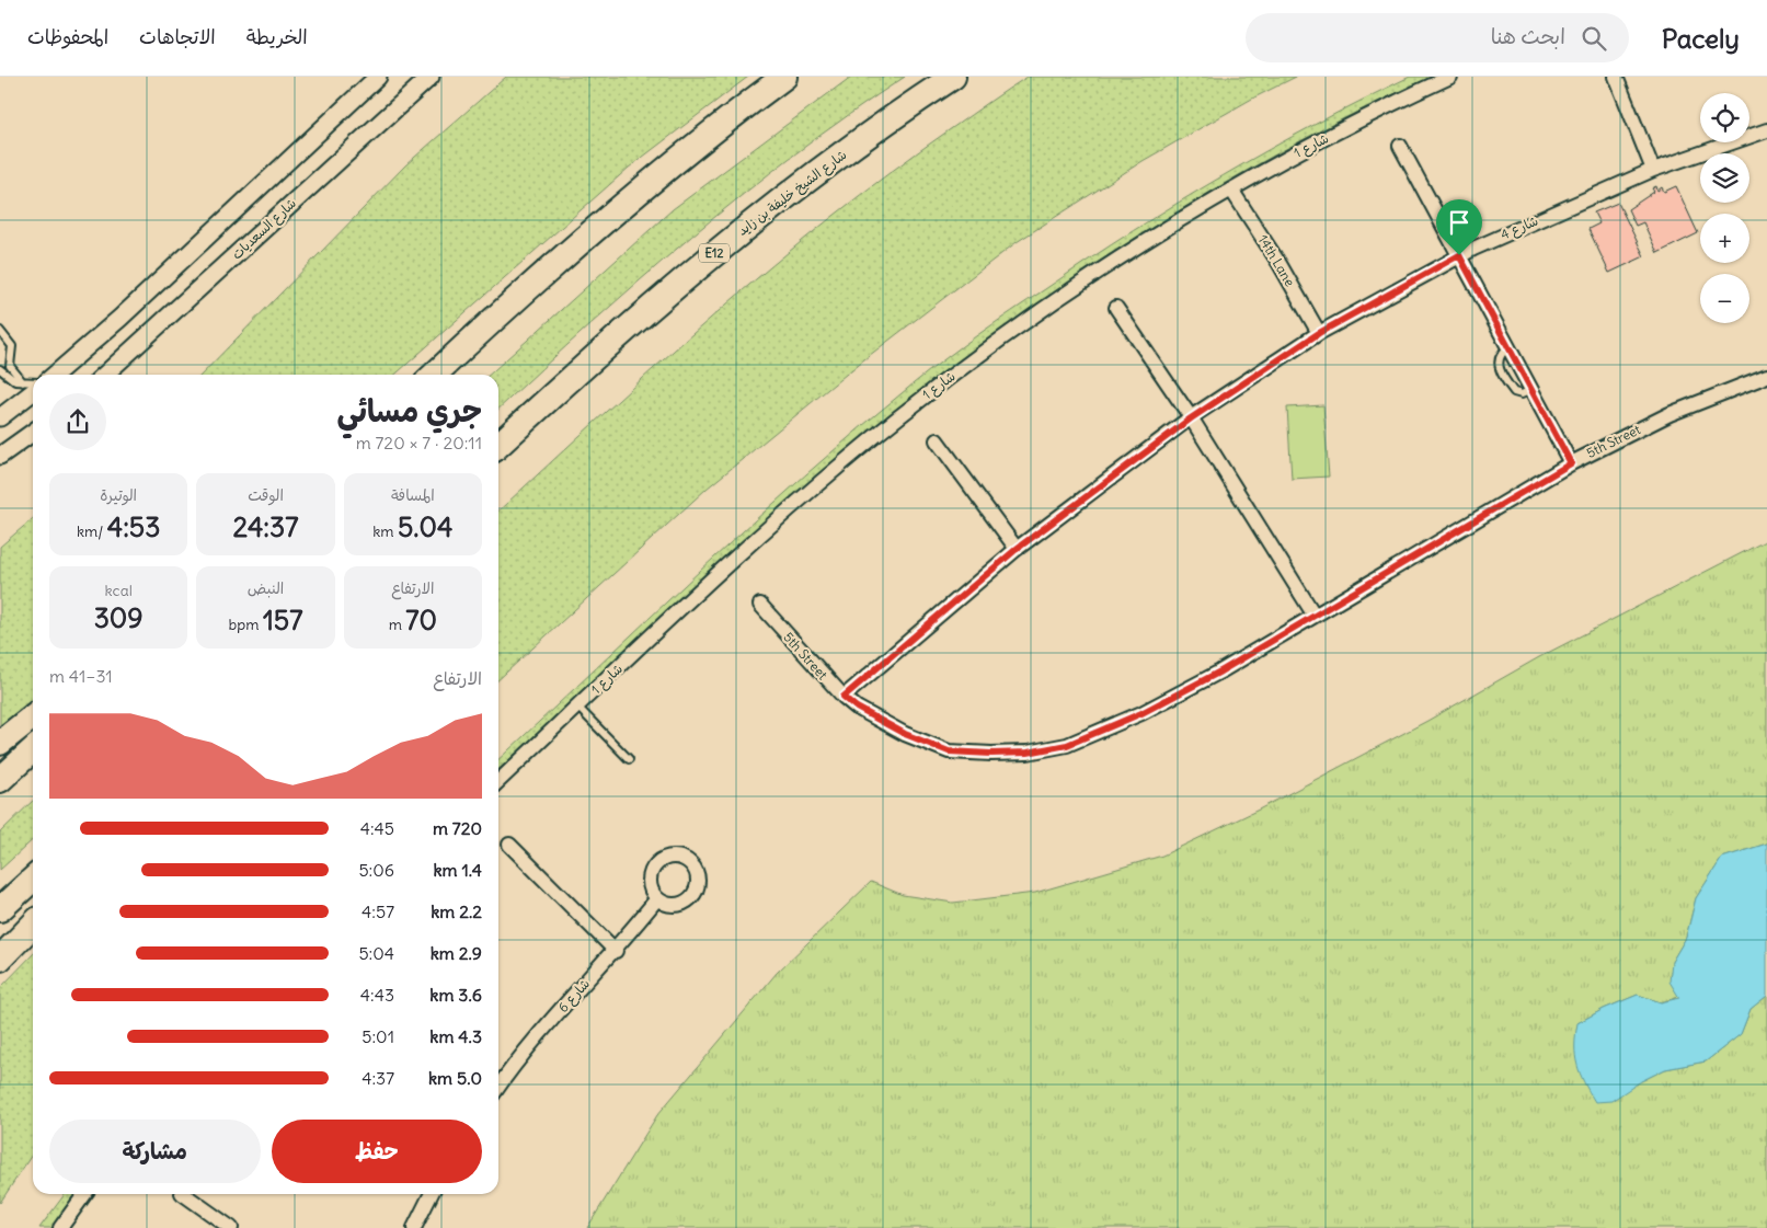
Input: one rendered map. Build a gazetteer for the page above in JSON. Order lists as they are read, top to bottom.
{
  "streets": {
    "highway": ["شارع الشيخ خليفة بن زايد", "E12"],
    "street": [
      "شارع 1",
      "شارع 4",
      "شارع السعديات",
      "14th Lane",
      "5th Street",
      "شارع 6"
    ]
  },
  "crossings": [
    ["شارع 1", "14th Lane"],
    ["شارع 4", "14th Lane"],
    ["شارع 4", "5th Street"]
  ],
  "page": {
    "header": "Pacely",
    "search": "ابحث هنا",
    "nav": ["الخريطة", "الاتجاهات", "المحفوظات"],
    "map_buttons": ["+", "−"],
    "heading": ["جري مسائي", "20:11 · 7 × 720 m"],
    "stats": [
      ["المسافة", "5.04 km"],
      ["الوقت", "24:37"],
      ["الوتيرة", "4:53 /km"],
      ["الارتفاع", "70 m"],
      ["النبض", "157 bpm"],
      ["kcal", "309"]
    ],
    "chart": ["الارتفاع", "31–41 m"],
    "list": [
      {
        "name": "720 m",
        "note": "4:45"
      },
      {
        "name": "1.4 km",
        "note": "5:06"
      },
      {
        "name": "2.2 km",
        "note": "4:57"
      },
      {
        "name": "2.9 km",
        "note": "5:04"
      },
      {
        "name": "3.6 km",
        "note": "4:43"
      },
      {
        "name": "4.3 km",
        "note": "5:01"
      },
      {
        "name": "5.0 km",
        "note": "4:37"
      }
    ],
    "buttons": ["حفظ", "مشاركة"]
  }
}
